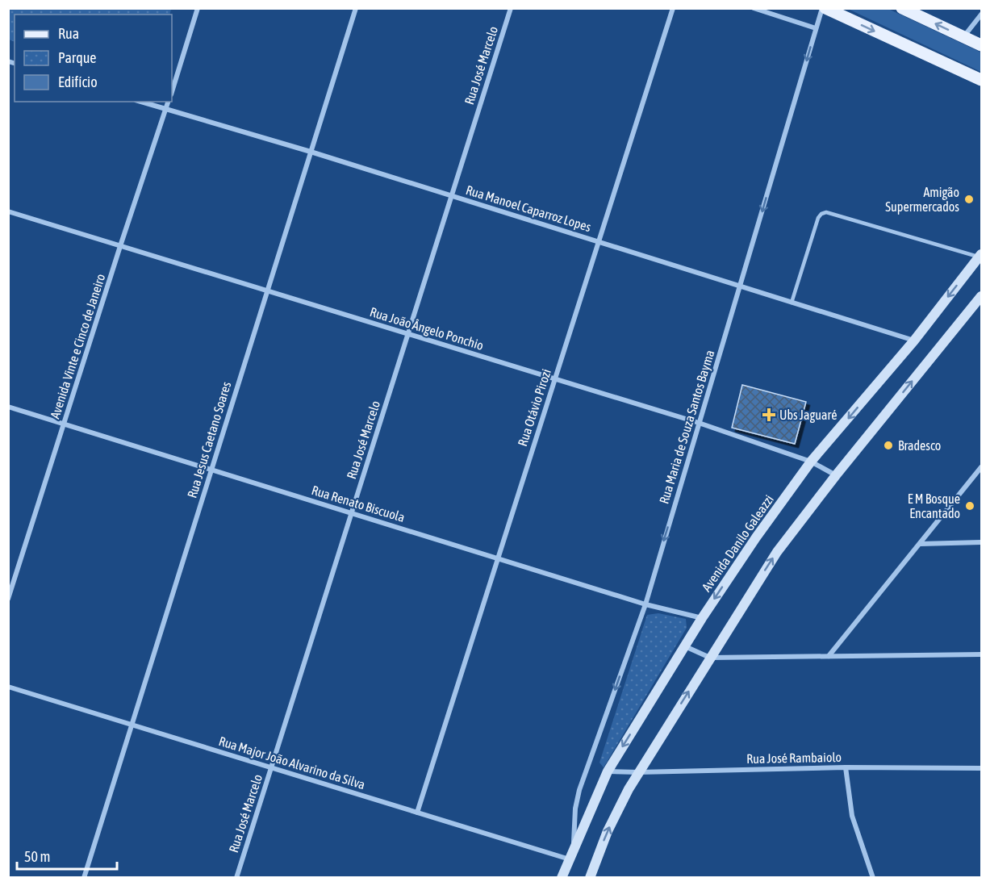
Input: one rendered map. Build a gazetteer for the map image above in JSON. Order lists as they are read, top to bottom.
{
  "streets": {
    "main road": ["Avenida Danilo Galeazzi"],
    "street": [
      "Rua José Marcelo",
      "Rua Manoel Caparroz Lopes",
      "Rua João Ângelo Ponchio",
      "Avenida Vinte e Cinco de Janeiro",
      "Rua Otávio Pirozi",
      "Rua Maria de Souza Santos Bayma",
      "Rua Jesus Caetano Soares",
      "Rua Renato Biscuola",
      "Rua José Rambaiolo",
      "Rua Major João Alvarino da Silva"
    ]
  },
  "crossings": [
    ["Rua José Marcelo", "Rua Manoel Caparroz Lopes"],
    ["Rua José Marcelo", "Rua João Ângelo Ponchio"],
    ["Rua José Marcelo", "Rua Renato Biscuola"],
    ["Rua José Marcelo", "Rua Major João Alvarino da Silva"],
    ["Rua Manoel Caparroz Lopes", "Avenida Vinte e Cinco de Janeiro"],
    ["Rua Manoel Caparroz Lopes", "Rua Otávio Pirozi"],
    ["Rua Manoel Caparroz Lopes", "Rua Maria de Souza Santos Bayma"],
    ["Rua Manoel Caparroz Lopes", "Rua Jesus Caetano Soares"],
    ["Rua Manoel Caparroz Lopes", "Avenida Danilo Galeazzi"],
    ["Rua João Ângelo Ponchio", "Avenida Vinte e Cinco de Janeiro"],
    ["Rua João Ângelo Ponchio", "Rua Otávio Pirozi"],
    ["Rua João Ângelo Ponchio", "Rua Maria de Souza Santos Bayma"],
    ["Rua João Ângelo Ponchio", "Rua Jesus Caetano Soares"],
    ["Rua João Ângelo Ponchio", "Avenida Danilo Galeazzi"],
    ["Avenida Vinte e Cinco de Janeiro", "Rua Renato Biscuola"],
    ["Rua Otávio Pirozi", "Rua Renato Biscuola"],
    ["Rua Otávio Pirozi", "Rua Major João Alvarino da Silva"],
    ["Rua Maria de Souza Santos Bayma", "Rua Renato Biscuola"],
    ["Rua Maria de Souza Santos Bayma", "Avenida Danilo Galeazzi"],
    ["Rua Maria de Souza Santos Bayma", "Rua Major João Alvarino da Silva"],
    ["Rua Jesus Caetano Soares", "Rua Renato Biscuola"],
    ["Rua Jesus Caetano Soares", "Rua Major João Alvarino da Silva"],
    ["Rua Renato Biscuola", "Avenida Danilo Galeazzi"],
    ["Avenida Danilo Galeazzi", "Rua José Rambaiolo"],
    ["Avenida Danilo Galeazzi", "Rua Major João Alvarino da Silva"]
  ],
  "one_way": ["Rua Maria de Souza Santos Bayma"],
  "places": {
    "other": ["Amigão Supermercados", "Bradesco", "E M Bosque Encantado"],
    "health": ["Ubs Jaguaré"]
  },
  "legend": ["Rua", "Parque", "Edifício"],
  "scale_bar": "50 m"
}
